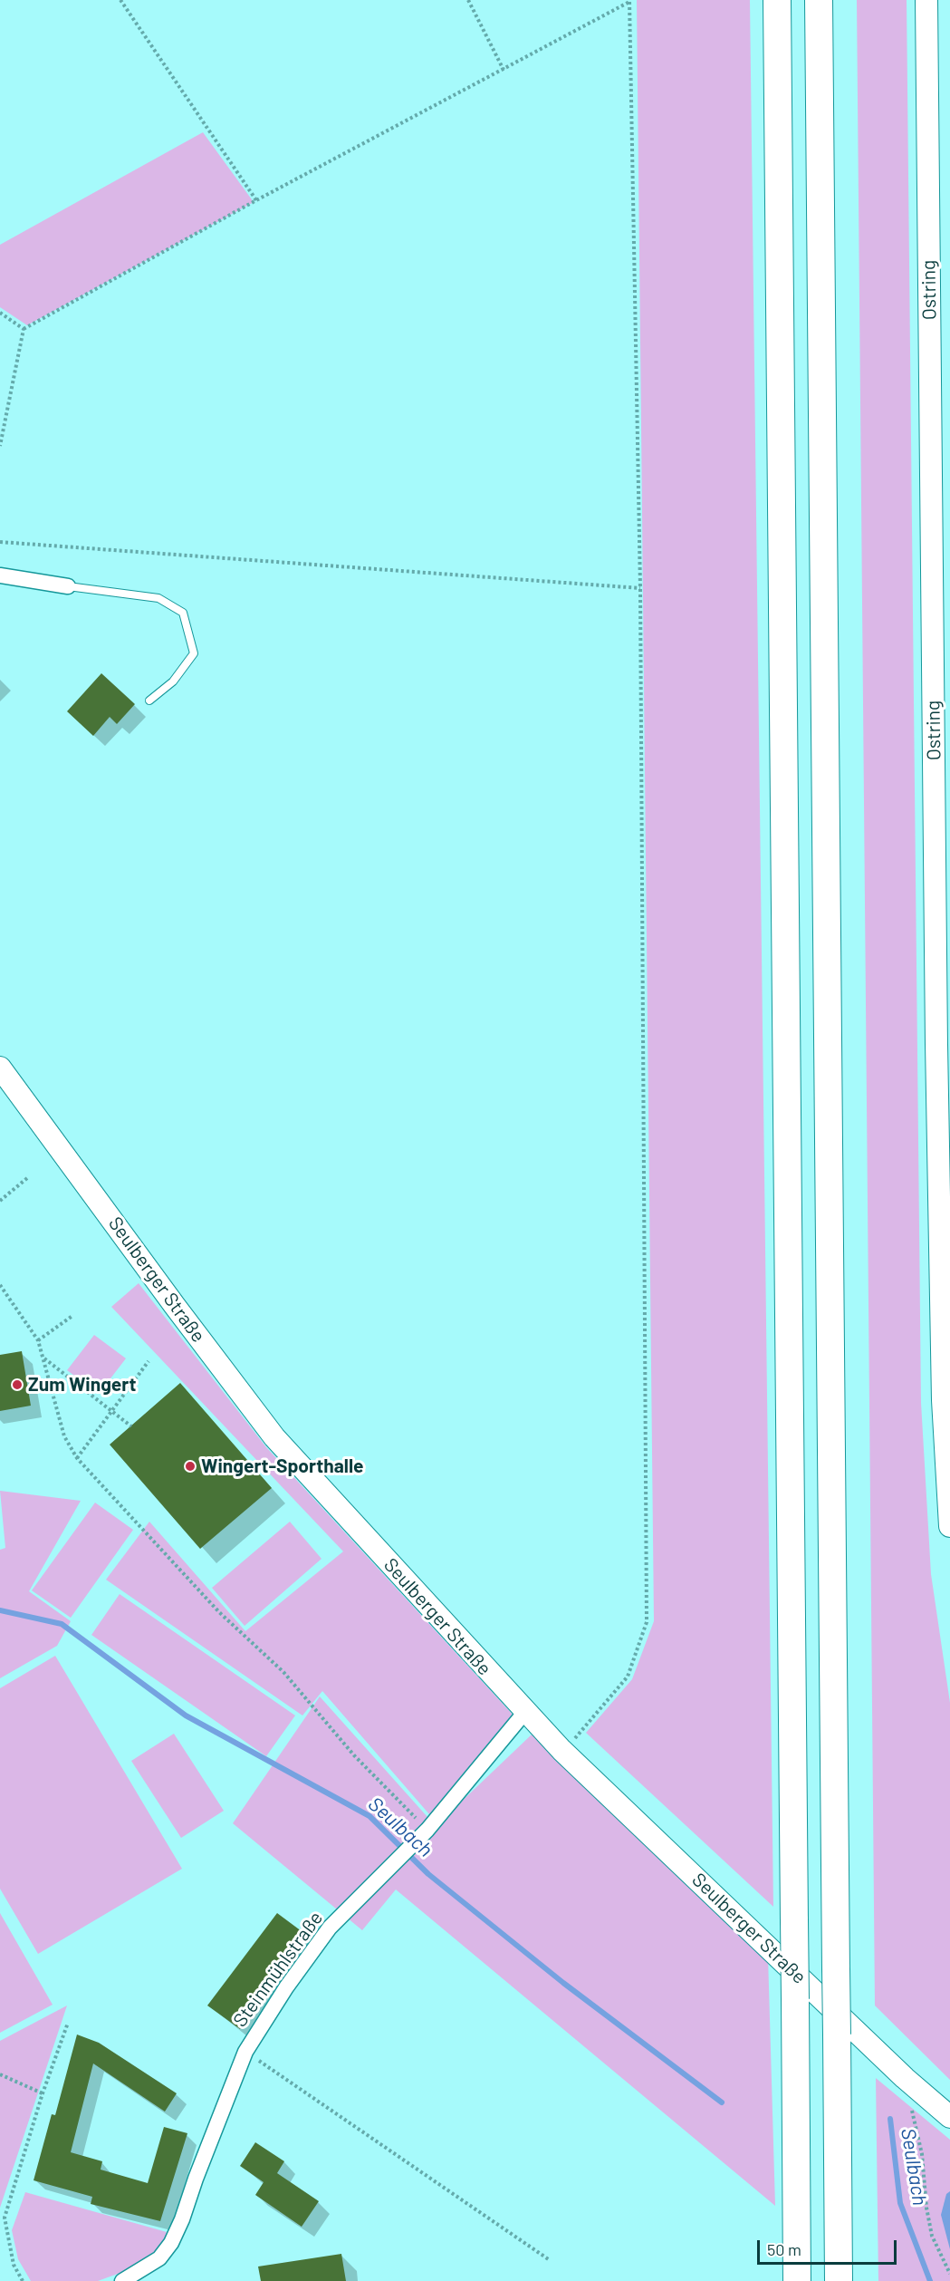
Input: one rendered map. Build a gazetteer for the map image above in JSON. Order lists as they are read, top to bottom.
{
  "streets": {
    "main road": ["Ostring", "Seulberger Straße"],
    "street": ["Steinmühlstraße"]
  },
  "crossings": [
    ["Seulberger Straße", "Steinmühlstraße"]
  ],
  "water": ["Seulbach"],
  "places": ["Zum Wingert", "Wingert-Sporthalle"],
  "scale_bar": "50 m"
}
